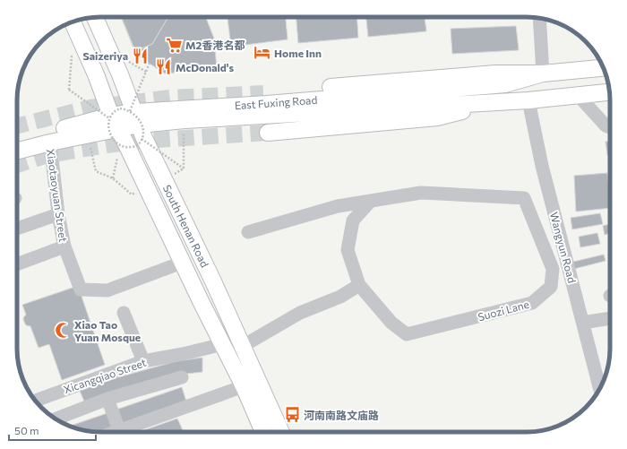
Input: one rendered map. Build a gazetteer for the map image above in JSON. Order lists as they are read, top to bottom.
{
  "streets": {
    "main road": ["East Fuxing Road", "South Henan Road"],
    "street": [
      "Xiaotaoyuan Street",
      "Wangyun Road",
      "Suozi Lane",
      "Xicangqiao Street"
    ]
  },
  "crossings": [
    ["East Fuxing Road", "Xiaotaoyuan Street"],
    ["East Fuxing Road", "South Henan Road"],
    ["East Fuxing Road", "Wangyun Road"],
    ["Xiaotaoyuan Street", "South Henan Road"],
    ["South Henan Road", "Xicangqiao Street"]
  ],
  "places": {
    "supermarket": ["M2香港名都"],
    "hotel": ["Home Inn"],
    "restaurant": ["Saizeriya", "McDonald's"],
    "mosque": ["Xiao Tao Yuan Mosque"],
    "bus stop": ["河南南路文庙路"]
  },
  "scale_bar": "50 m"
}
